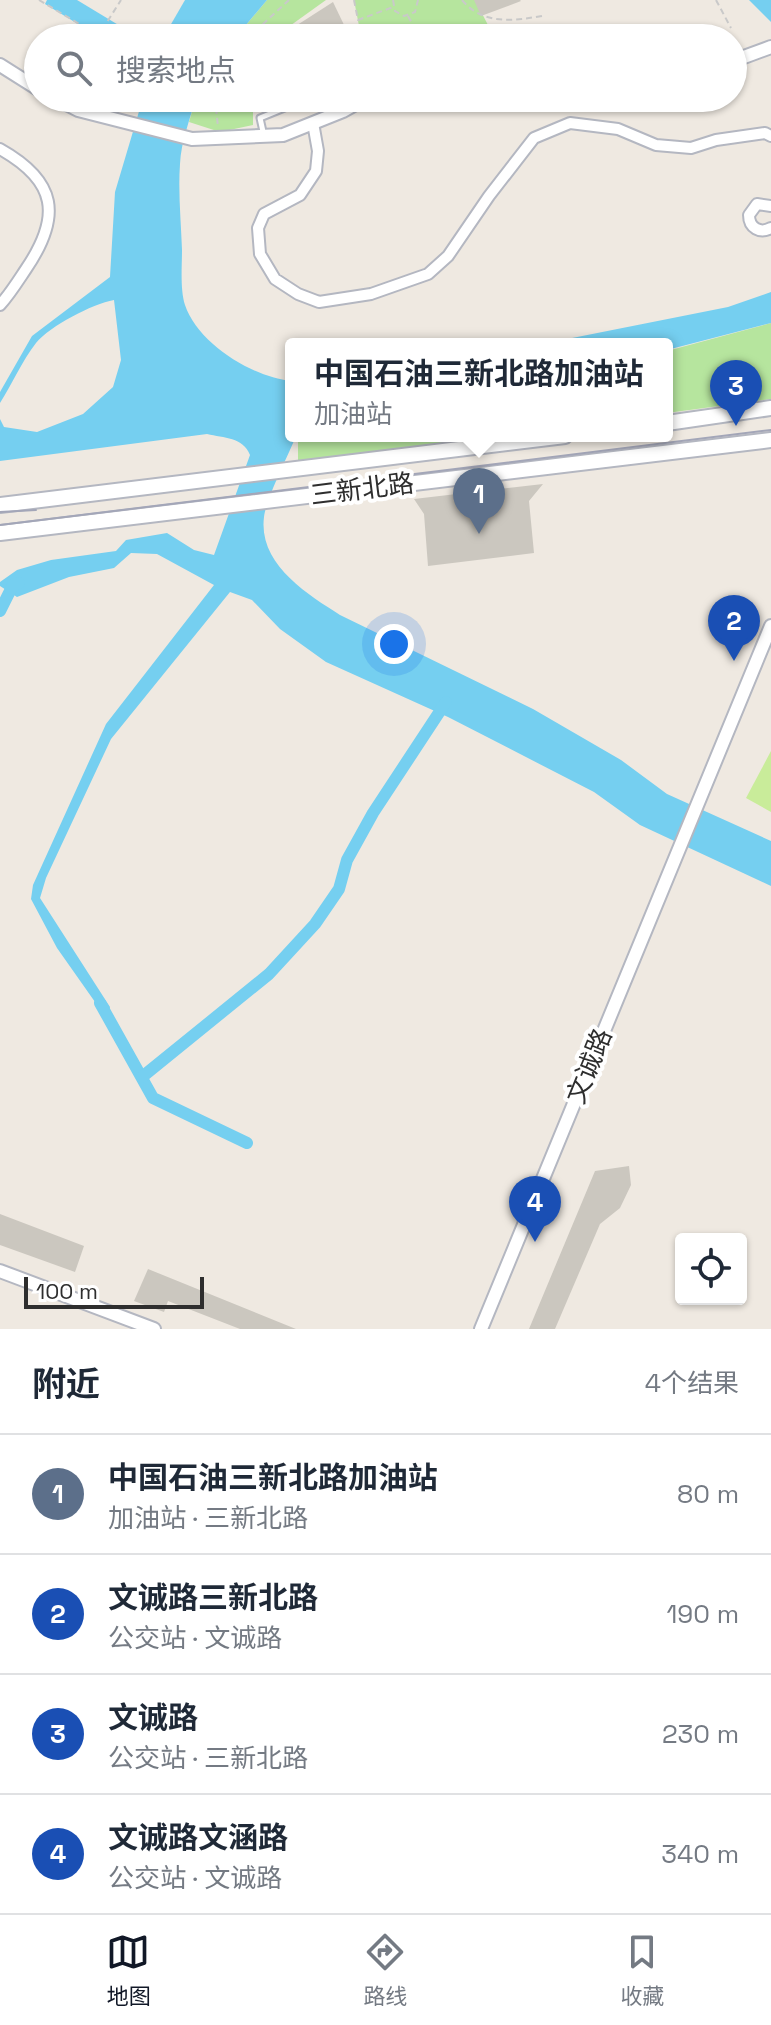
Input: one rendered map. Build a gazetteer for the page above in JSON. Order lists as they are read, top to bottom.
{
  "streets": {
    "main road": ["三新北路"],
    "street": ["文诚路"]
  },
  "scale_bar": "100 m",
  "page": {
    "search": "搜索地点",
    "popup": ["中国石油三新北路加油站", "加油站"],
    "pins": [
      "3",
      "1",
      "2",
      "4"
    ],
    "scale": "100 m",
    "heading": ["附近", "4个结果"],
    "list": [
      {
        "mark": "1",
        "name": "中国石油三新北路加油站",
        "note": "加油站 · 三新北路",
        "value": "80 m"
      },
      {
        "mark": "2",
        "name": "文诚路三新北路",
        "note": "公交站 · 文诚路",
        "value": "190 m"
      },
      {
        "mark": "3",
        "name": "文诚路",
        "note": "公交站 · 三新北路",
        "value": "230 m"
      },
      {
        "mark": "4",
        "name": "文诚路文涵路",
        "note": "公交站 · 文诚路",
        "value": "340 m"
      }
    ],
    "nav": ["地图", "路线", "收藏"]
  }
}
